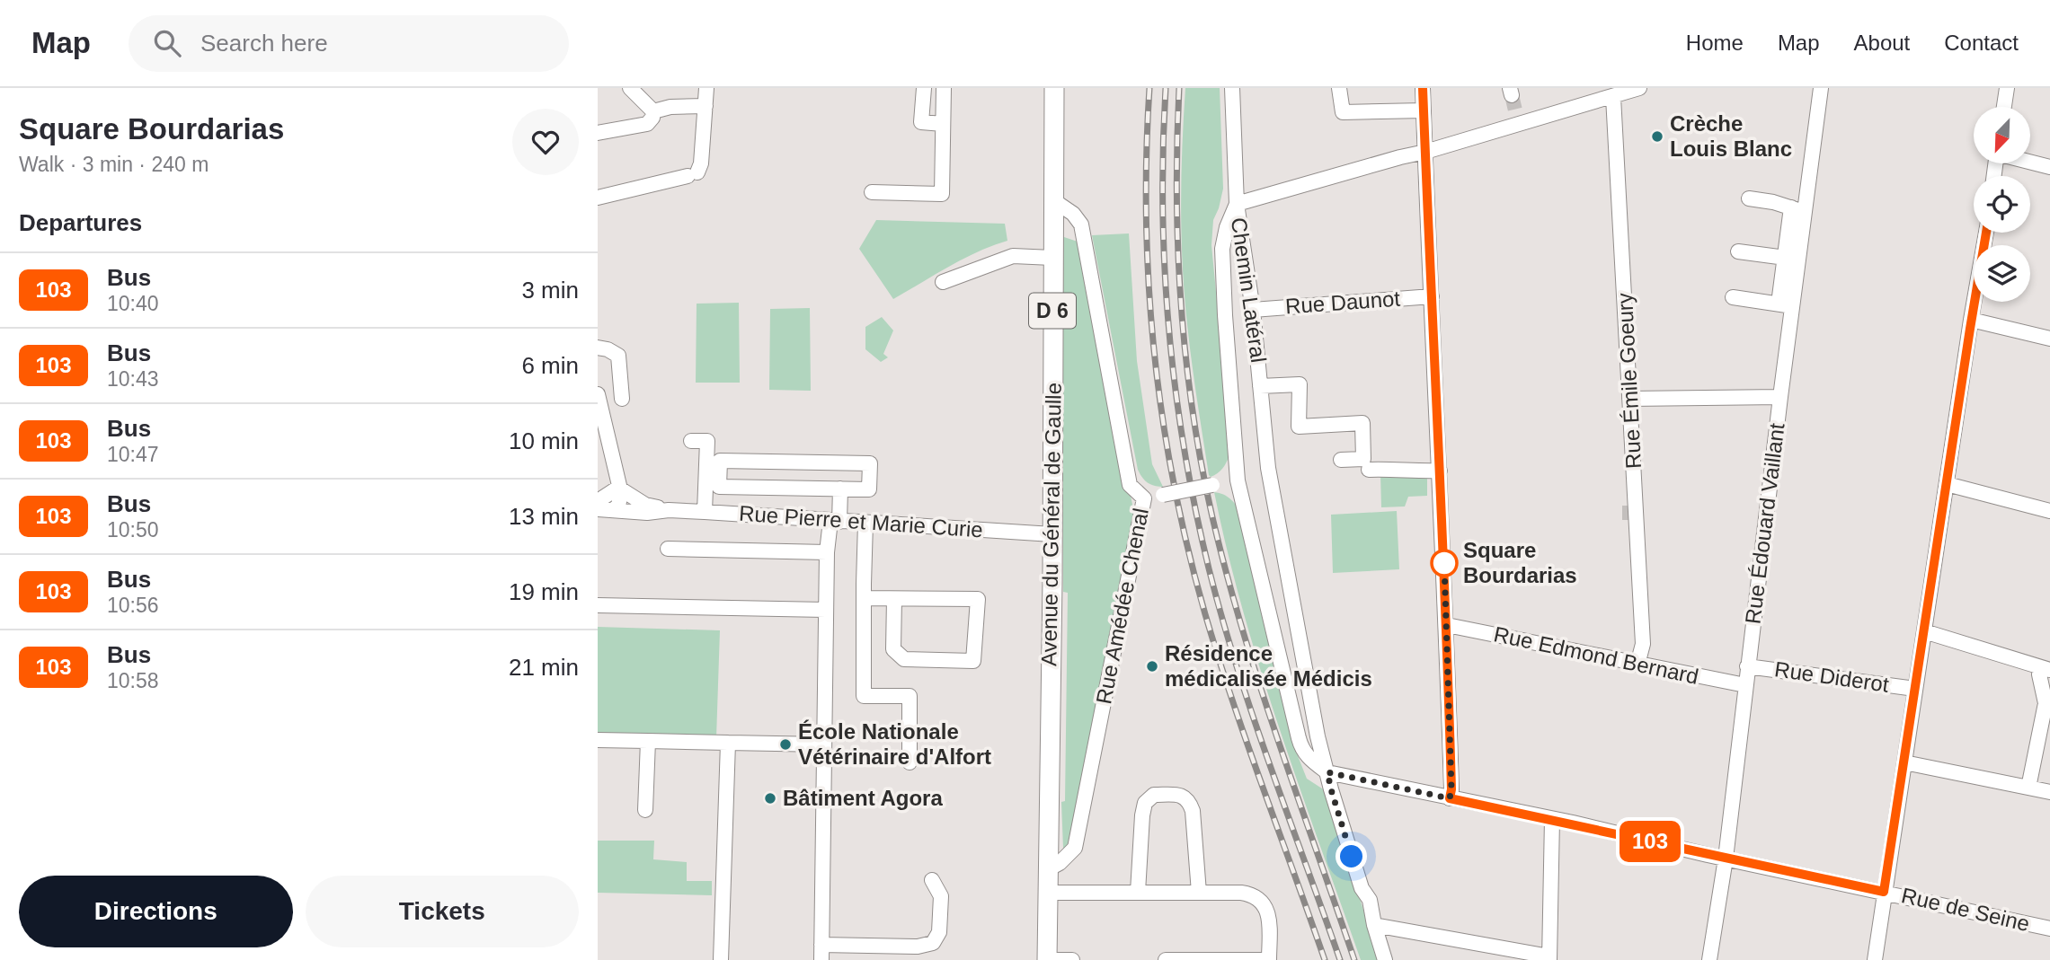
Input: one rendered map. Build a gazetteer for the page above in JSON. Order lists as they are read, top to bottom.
{
  "streets": {
    "main road": ["D 6", "Avenue du Général de Gaulle"],
    "street": [
      "Chemin Latéral",
      "Rue Daunot",
      "Rue Émile Goeury",
      "Rue Pierre et Marie Curie",
      "Rue Édouard Vaillant",
      "Rue Amédée Chenal",
      "Rue Edmond Bernard",
      "Rue Diderot",
      "Rue de Seine"
    ]
  },
  "crossings": [
    ["Chemin Latéral", "Rue Daunot"],
    ["Chemin Latéral", "Rue de Seine"],
    ["Rue Émile Goeury", "Rue Edmond Bernard"],
    ["Rue Pierre et Marie Curie", "Avenue du Général de Gaulle"],
    ["Rue Édouard Vaillant", "Rue Edmond Bernard"],
    ["Rue Édouard Vaillant", "Rue Diderot"],
    ["Rue Édouard Vaillant", "Rue de Seine"],
    ["Avenue du Général de Gaulle", "Rue Amédée Chenal"]
  ],
  "places": [
    "Crèche Louis Blanc",
    "Square Bourdarias",
    "Résidence médicalisée Médicis",
    "École Nationale Vétérinaire d'Alfort",
    "Bâtiment Agora"
  ],
  "lines": ["bus line 103"],
  "north": "bottom left",
  "page": {
    "header": "Map",
    "search": "Search here",
    "nav": [
      "Home",
      "Map",
      "About",
      "Contact"
    ],
    "heading": [
      ["Square Bourdarias", "Walk · 3 min · 240 m"],
      "Departures"
    ],
    "on_map": "103",
    "list": [
      {
        "mark": "103",
        "name": "Bus",
        "note": "10:40",
        "value": "3 min"
      },
      {
        "mark": "103",
        "name": "Bus",
        "note": "10:43",
        "value": "6 min"
      },
      {
        "mark": "103",
        "name": "Bus",
        "note": "10:47",
        "value": "10 min"
      },
      {
        "mark": "103",
        "name": "Bus",
        "note": "10:50",
        "value": "13 min"
      },
      {
        "mark": "103",
        "name": "Bus",
        "note": "10:56",
        "value": "19 min"
      },
      {
        "mark": "103",
        "name": "Bus",
        "note": "10:58",
        "value": "21 min"
      }
    ],
    "buttons": ["Directions", "Tickets"]
  }
}
